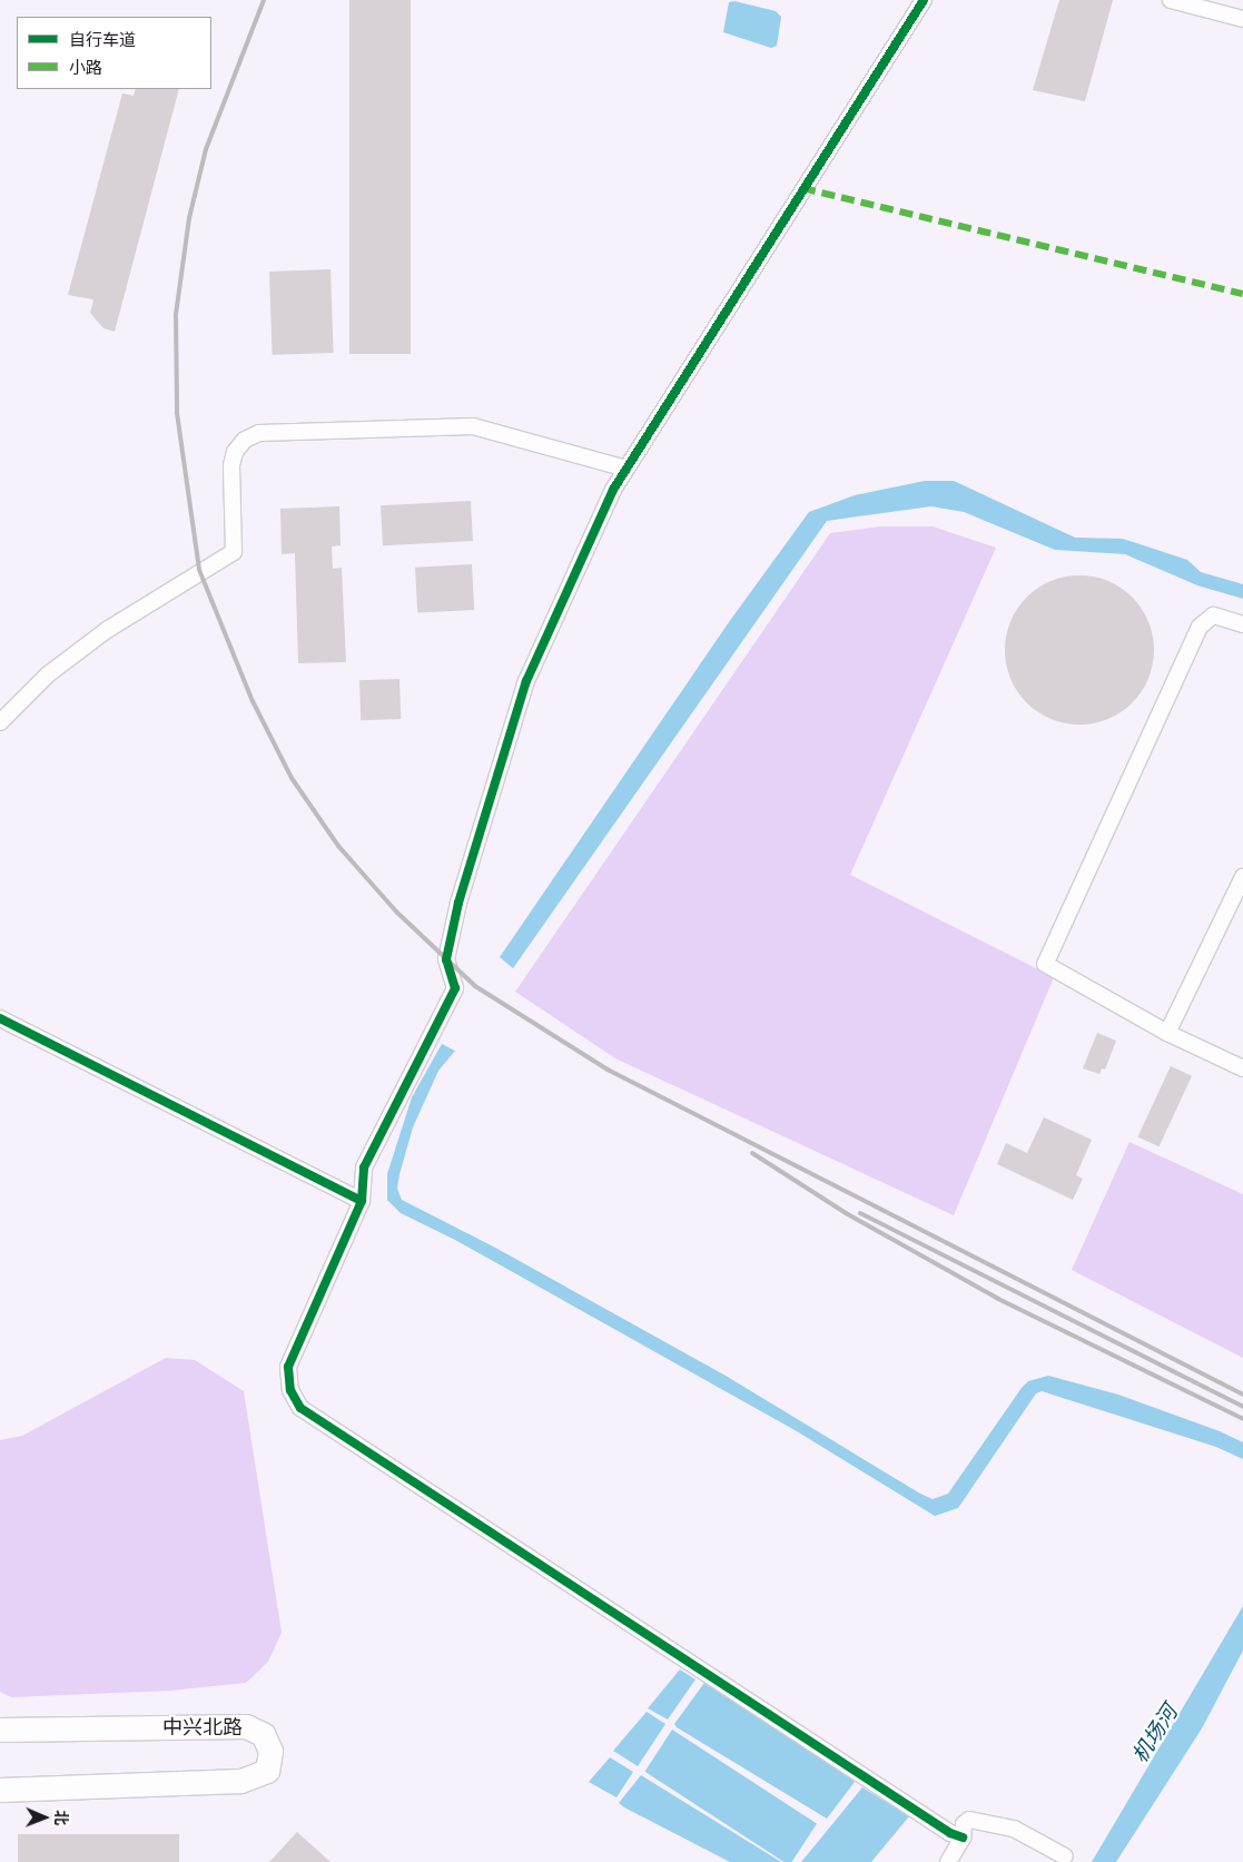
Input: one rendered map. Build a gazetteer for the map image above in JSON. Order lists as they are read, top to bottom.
{
  "streets": {
    "main road": ["中兴北路"]
  },
  "water": ["机场河"],
  "legend": ["自行车道", "小路"],
  "north": "right"
}
